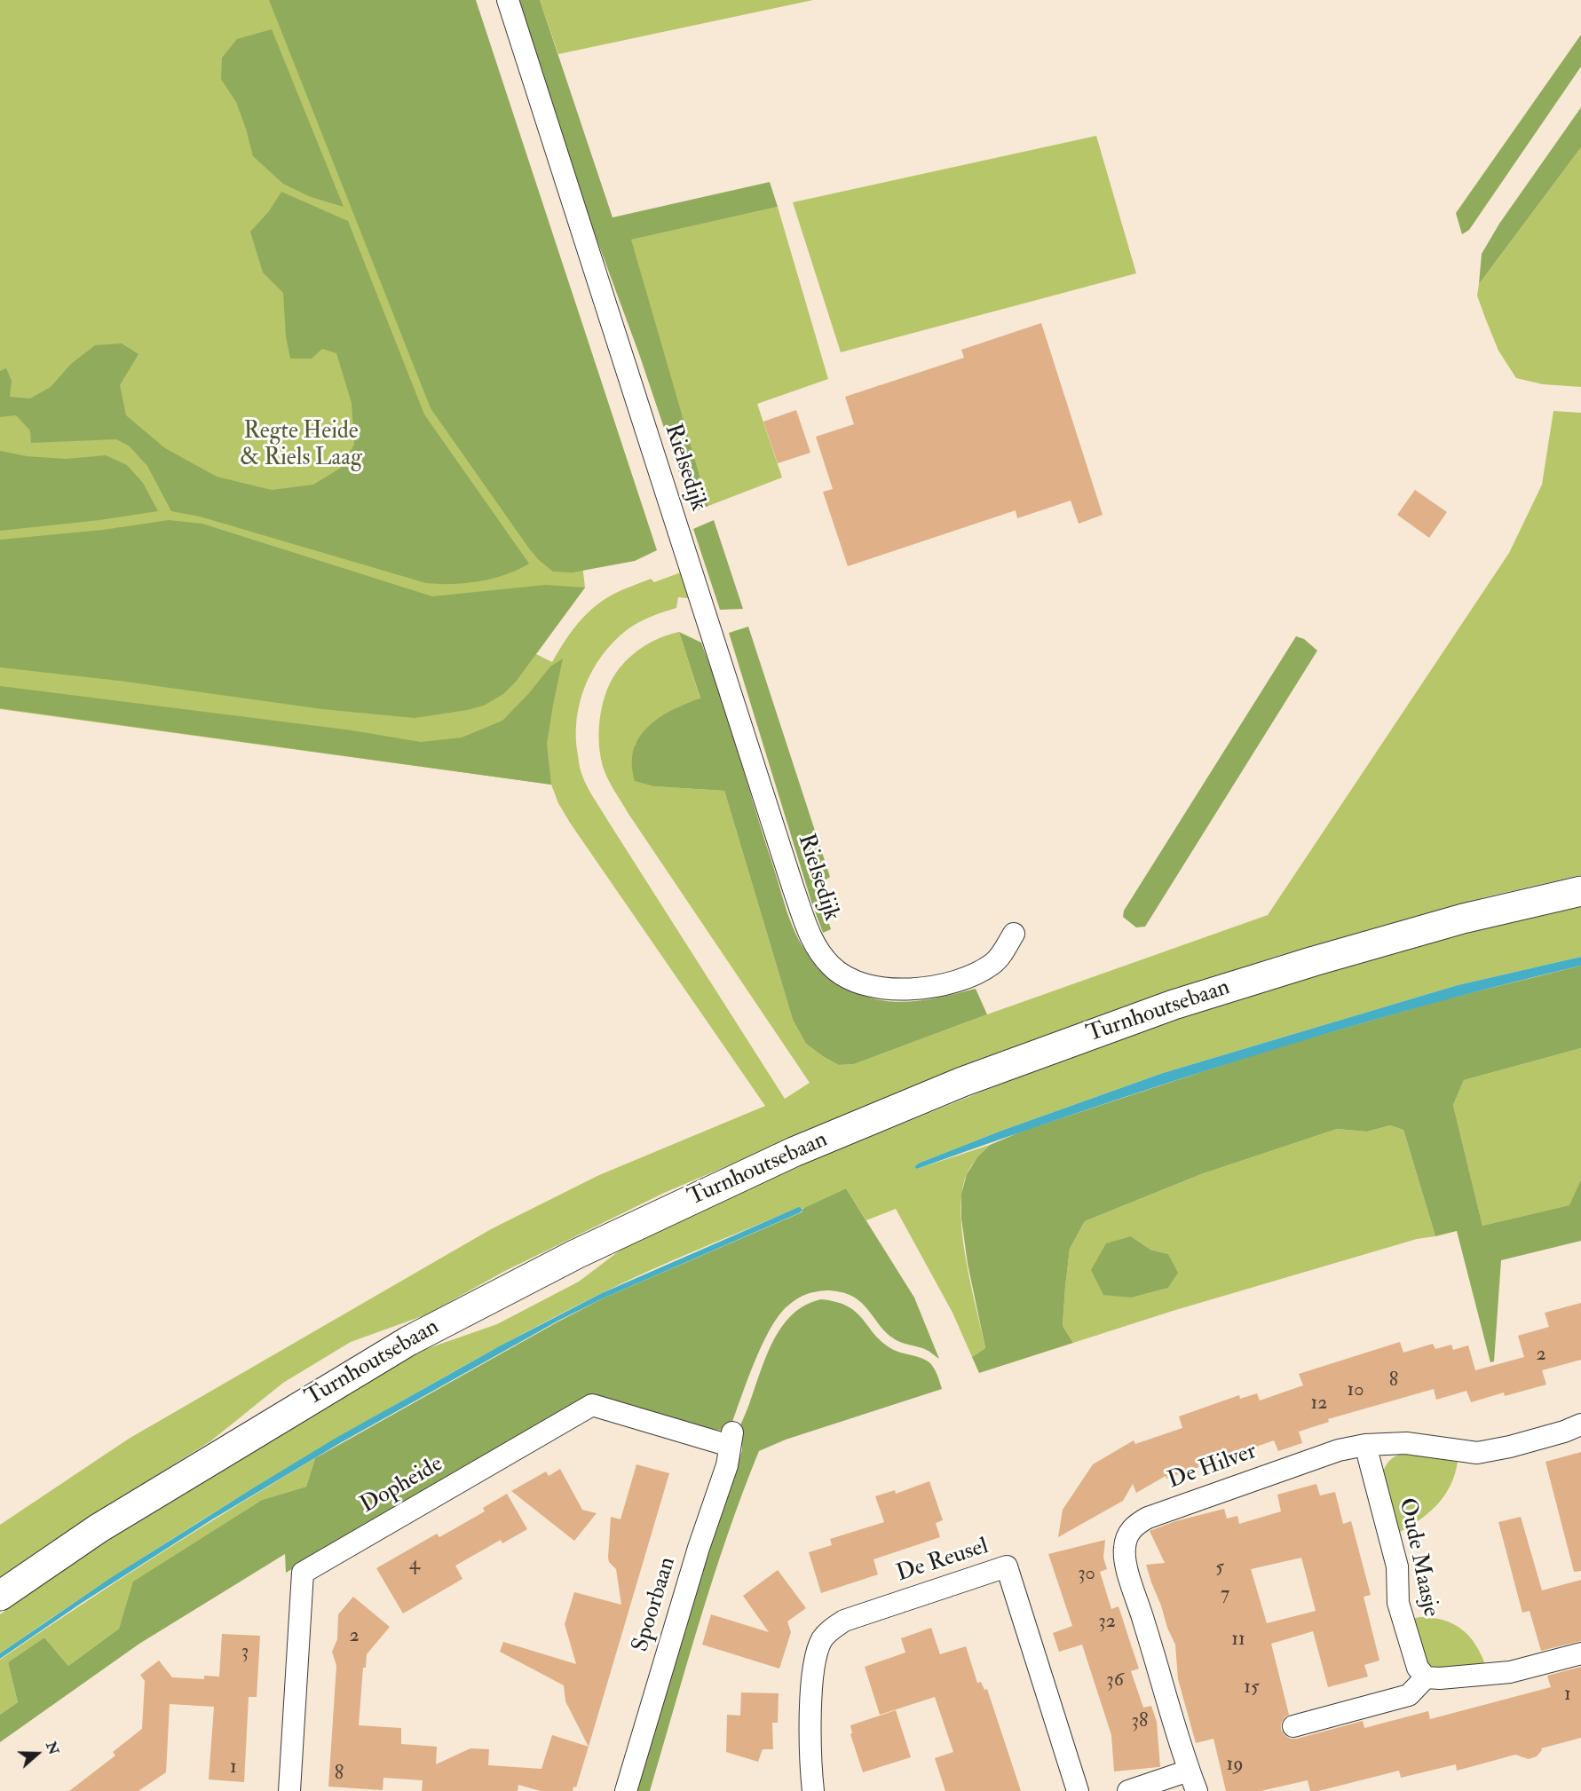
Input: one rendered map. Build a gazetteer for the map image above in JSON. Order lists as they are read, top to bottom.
{
  "streets": {
    "main road": ["Turnhoutsebaan"],
    "street": [
      "Rielsedijk",
      "De Hilver",
      "Dopheide",
      "Oude Maasje",
      "De Reusel",
      "Spoorbaan"
    ]
  },
  "crossings": [
    ["De Hilver", "Oude Maasje"],
    ["Dopheide", "Spoorbaan"]
  ],
  "parks": ["Regte Heide & Riels Laag"],
  "house_numbers": [
    "2",
    "8",
    "10",
    "12",
    "4",
    "5",
    "30",
    "7",
    "32",
    "2",
    "11",
    "3",
    "36",
    "15",
    "1",
    "38",
    "19",
    "1",
    "8"
  ],
  "north": "right"
}
